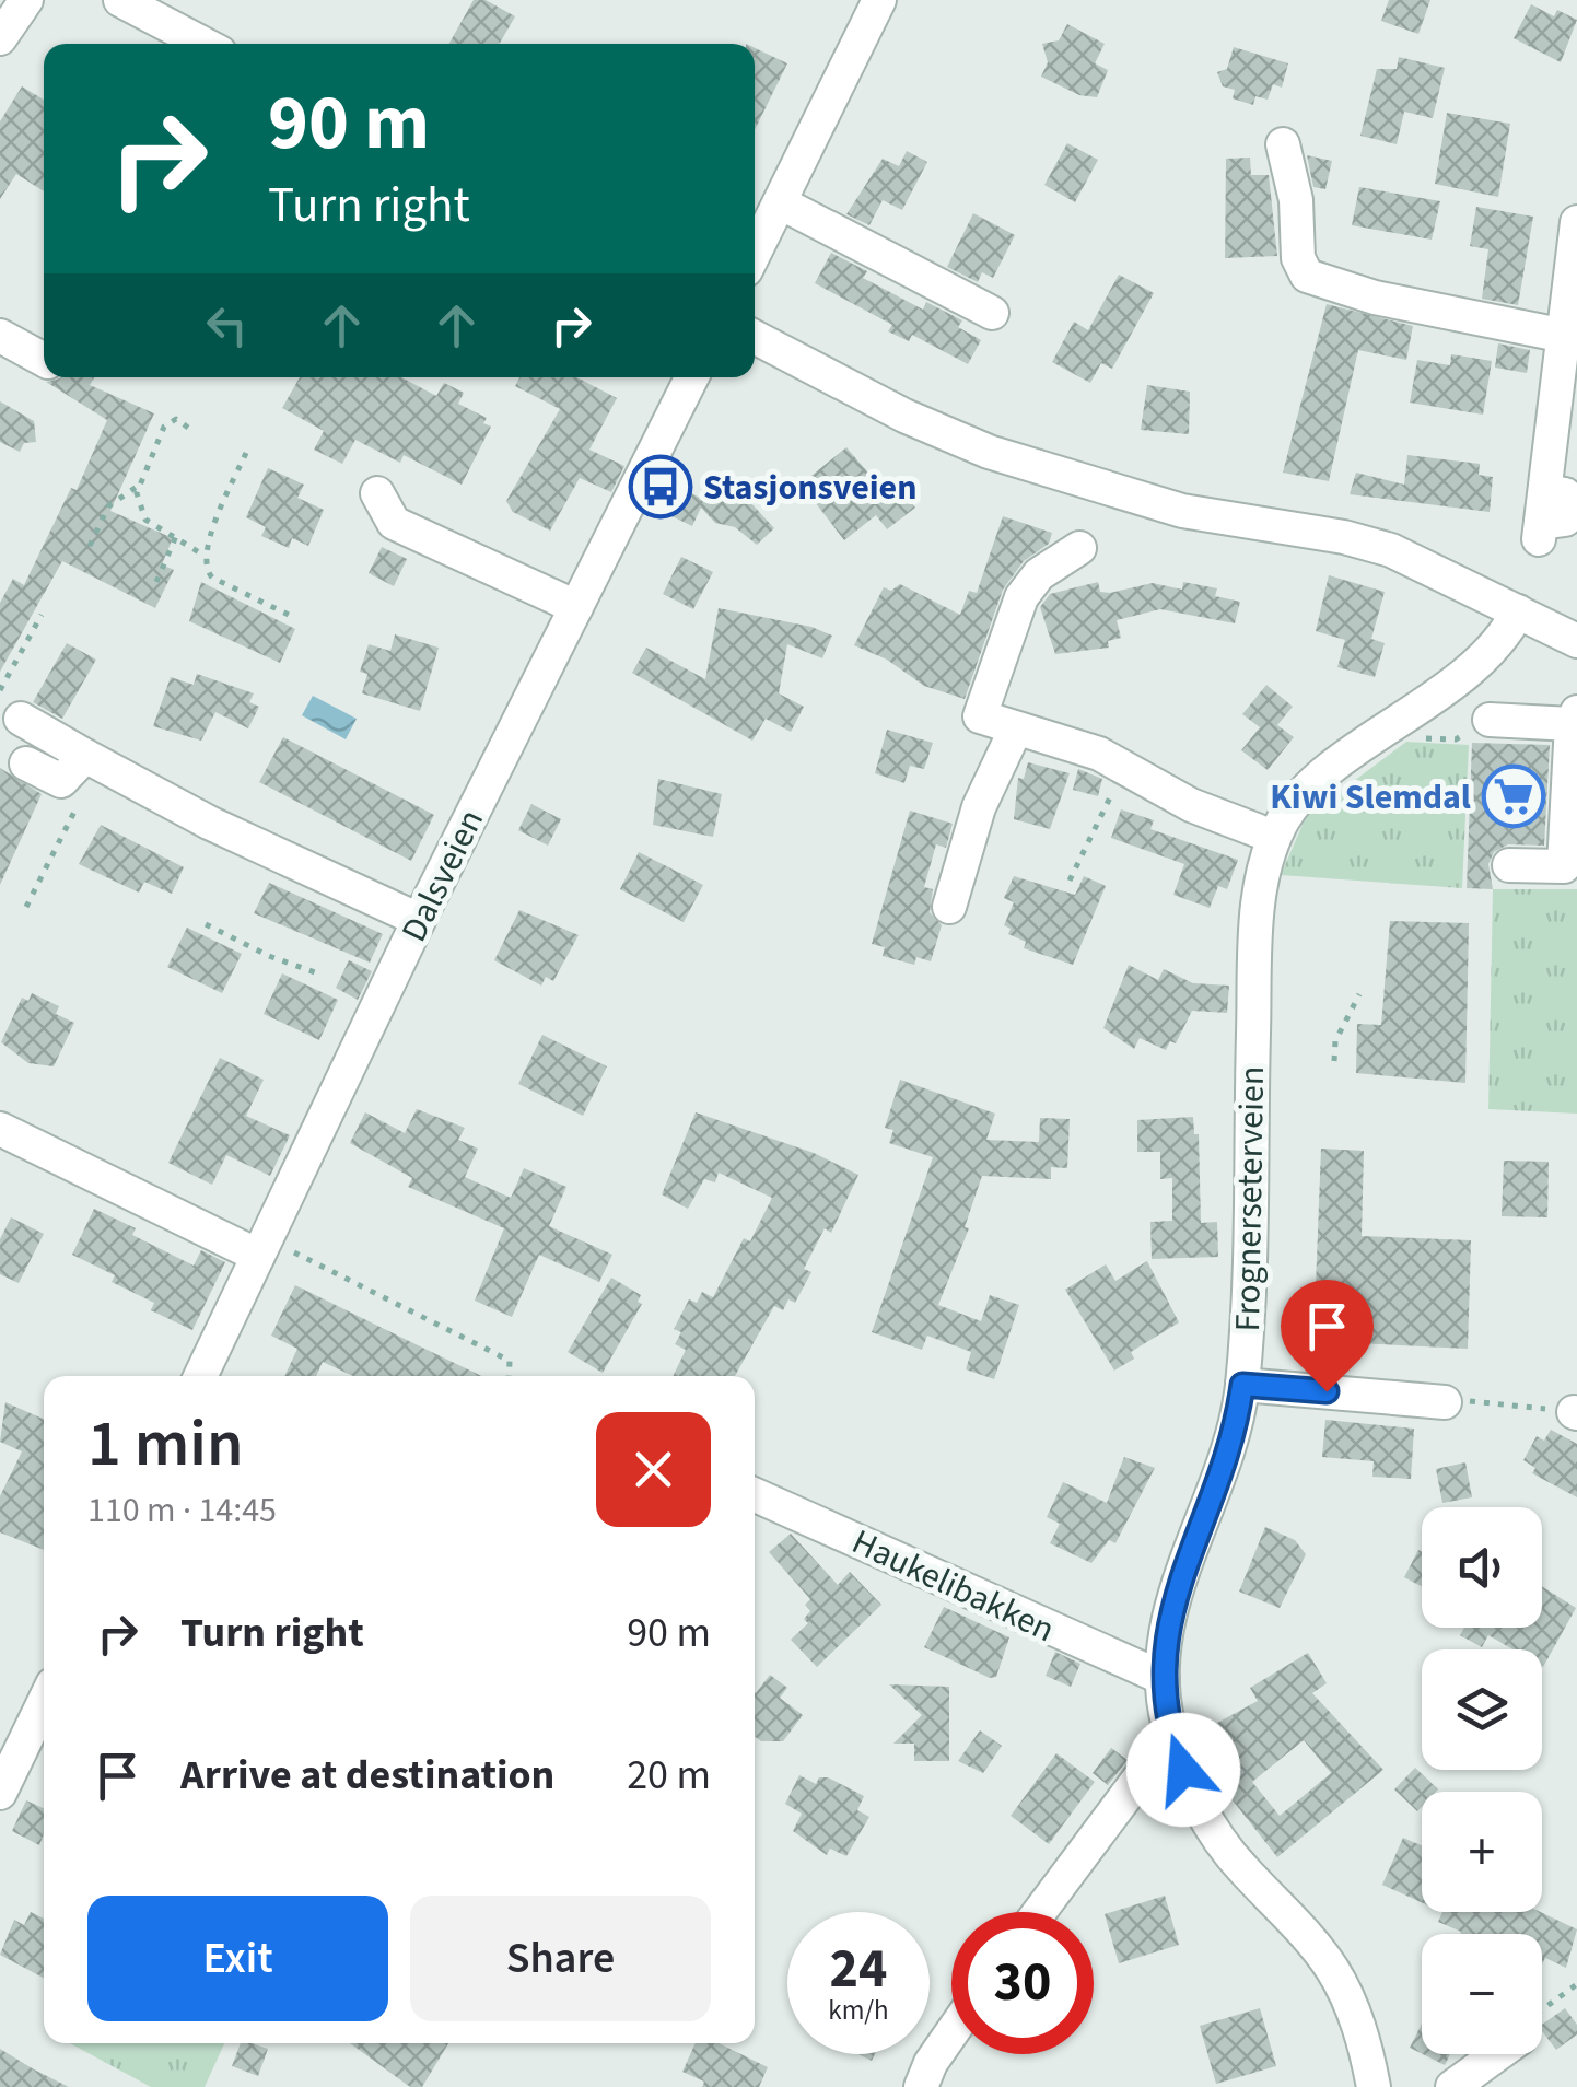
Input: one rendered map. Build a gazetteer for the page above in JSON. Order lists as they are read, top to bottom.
{
  "streets": {
    "street": ["Dalsveien", "Frognerseterveien", "Haukelibakken"]
  },
  "crossings": [
    ["Frognerseterveien", "Haukelibakken"]
  ],
  "places": {
    "bus stop": ["Stasjonsveien"],
    "supermarket": ["Kiwi Slemdal"]
  },
  "page": {
    "turn": ["90 m", "Turn right"],
    "heading": ["1 min", "110 m · 14:45"],
    "map_buttons": ["+", "−"],
    "list": [
      {
        "name": "Turn right",
        "value": "90 m"
      },
      {
        "name": "Arrive at destination",
        "value": "20 m"
      }
    ],
    "buttons": ["Exit", "Share"],
    "speed": "24 km/h",
    "limit": "30"
  }
}
